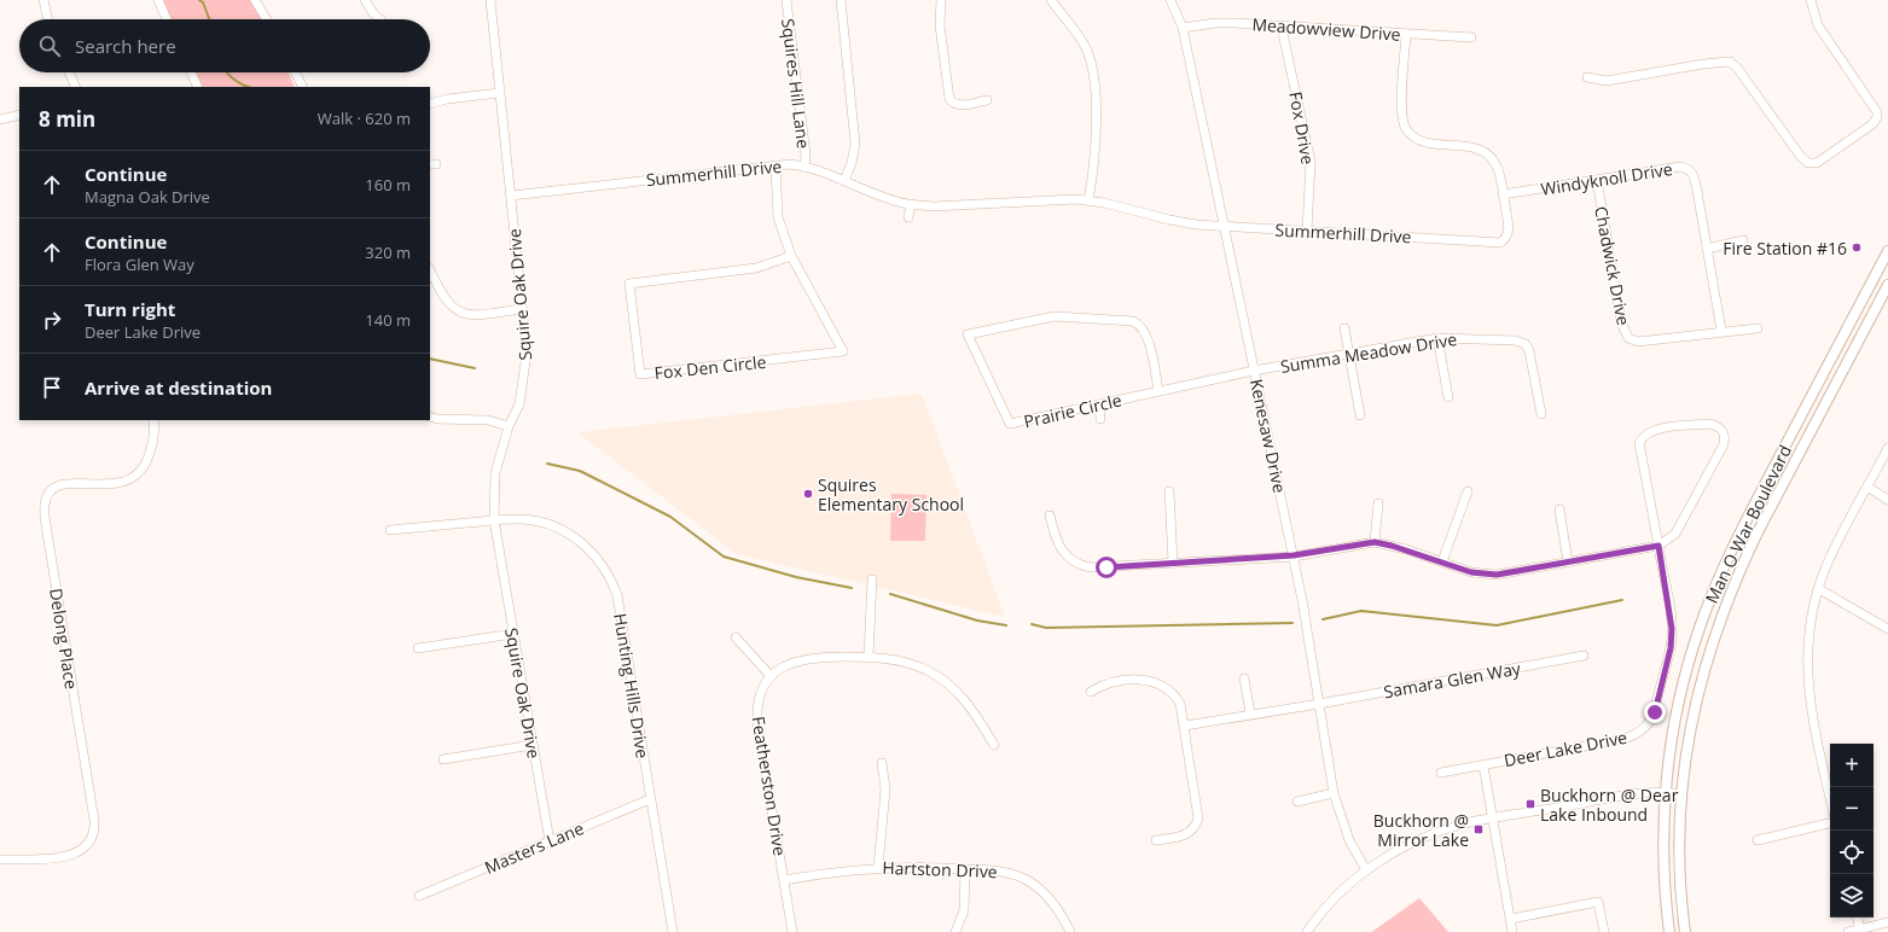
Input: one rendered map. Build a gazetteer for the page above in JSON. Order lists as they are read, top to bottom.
{
  "streets": {
    "main road": ["Man O War Boulevard"],
    "street": [
      "Meadowview Drive",
      "Squires Hill Lane",
      "Fox Drive",
      "Summerhill Drive",
      "Windyknoll Drive",
      "Chadwick Drive",
      "Squire Oak Drive",
      "Summa Meadow Drive",
      "Fox Den Circle",
      "Prairie Circle",
      "Kenesaw Drive",
      "Delong Place",
      "Samara Glen Way",
      "Hunting Hills Drive",
      "Deer Lake Drive",
      "Featherston Drive",
      "Masters Lane",
      "Hartston Drive"
    ]
  },
  "crossings": [
    ["Meadowview Drive", "Fox Drive"],
    ["Meadowview Drive", "Summerhill Drive"],
    ["Meadowview Drive", "Kenesaw Drive"],
    ["Squires Hill Lane", "Summerhill Drive"],
    ["Fox Drive", "Summerhill Drive"],
    ["Summerhill Drive", "Windyknoll Drive"],
    ["Summerhill Drive", "Squire Oak Drive"],
    ["Summerhill Drive", "Fox Den Circle"],
    ["Summerhill Drive", "Kenesaw Drive"],
    ["Windyknoll Drive", "Chadwick Drive"],
    ["Squire Oak Drive", "Hunting Hills Drive"],
    ["Squire Oak Drive", "Masters Lane"],
    ["Summa Meadow Drive", "Prairie Circle"],
    ["Summa Meadow Drive", "Kenesaw Drive"],
    ["Prairie Circle", "Kenesaw Drive"],
    ["Kenesaw Drive", "Samara Glen Way"],
    ["Hunting Hills Drive", "Masters Lane"],
    ["Featherston Drive", "Hartston Drive"]
  ],
  "places": {
    "other": ["Fire Station #16", "Squires Elementary School"],
    "transit": ["Buckhorn @ Dear Lake Inbound", "Buckhorn @ Mirror Lake"]
  },
  "page": {
    "search": "Search here",
    "heading": ["8 min", "Walk · 620 m"],
    "list": [
      ["Continue", "Magna Oak Drive", "160 m"],
      ["Continue", "Flora Glen Way", "320 m"],
      ["Turn right", "Deer Lake Drive", "140 m"],
      "Arrive at destination"
    ],
    "map_buttons": ["+", "−"]
  }
}
